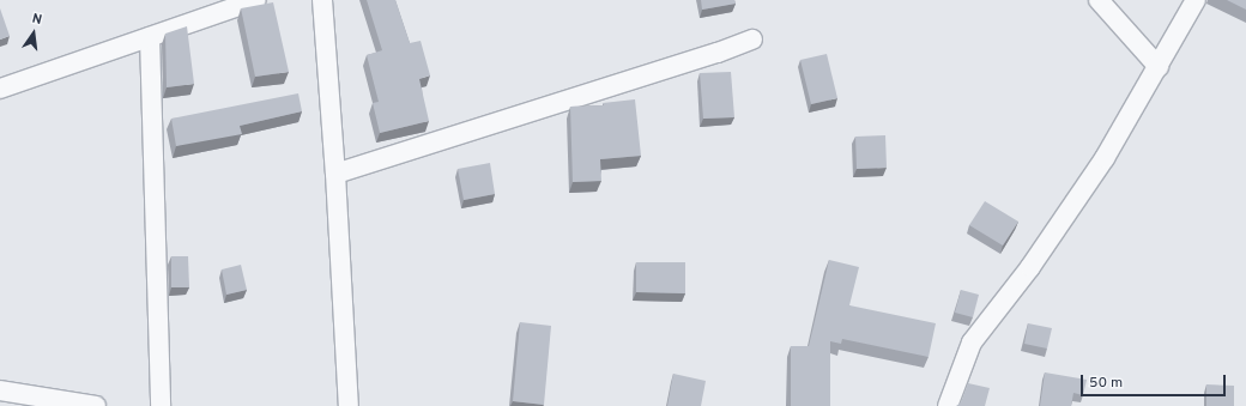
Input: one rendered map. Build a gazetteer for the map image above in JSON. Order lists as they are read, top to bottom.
{
  "scale_bar": "50 m",
  "north": "top"
}
